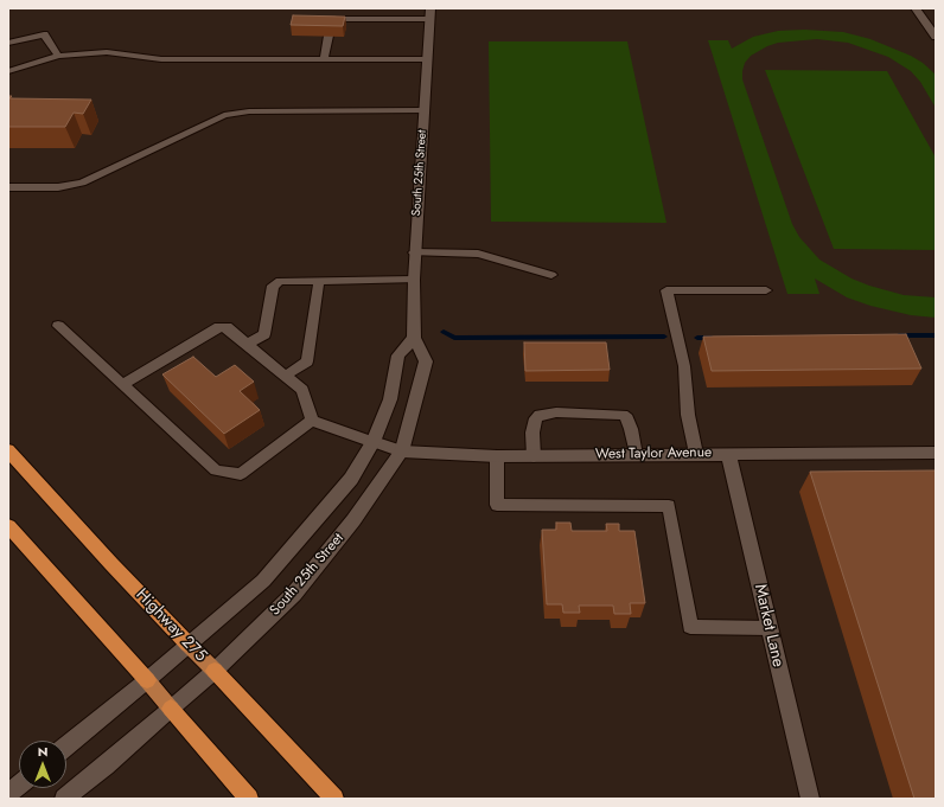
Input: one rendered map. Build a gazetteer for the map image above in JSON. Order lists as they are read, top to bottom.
{
  "streets": {
    "highway": ["Highway 275"],
    "main road": ["South 25th Street", "West Taylor Avenue", "Market Lane"]
  },
  "crossings": [
    ["South 25th Street", "West Taylor Avenue"],
    ["South 25th Street", "Highway 275"],
    ["West Taylor Avenue", "Market Lane"]
  ],
  "north": "top"
}
